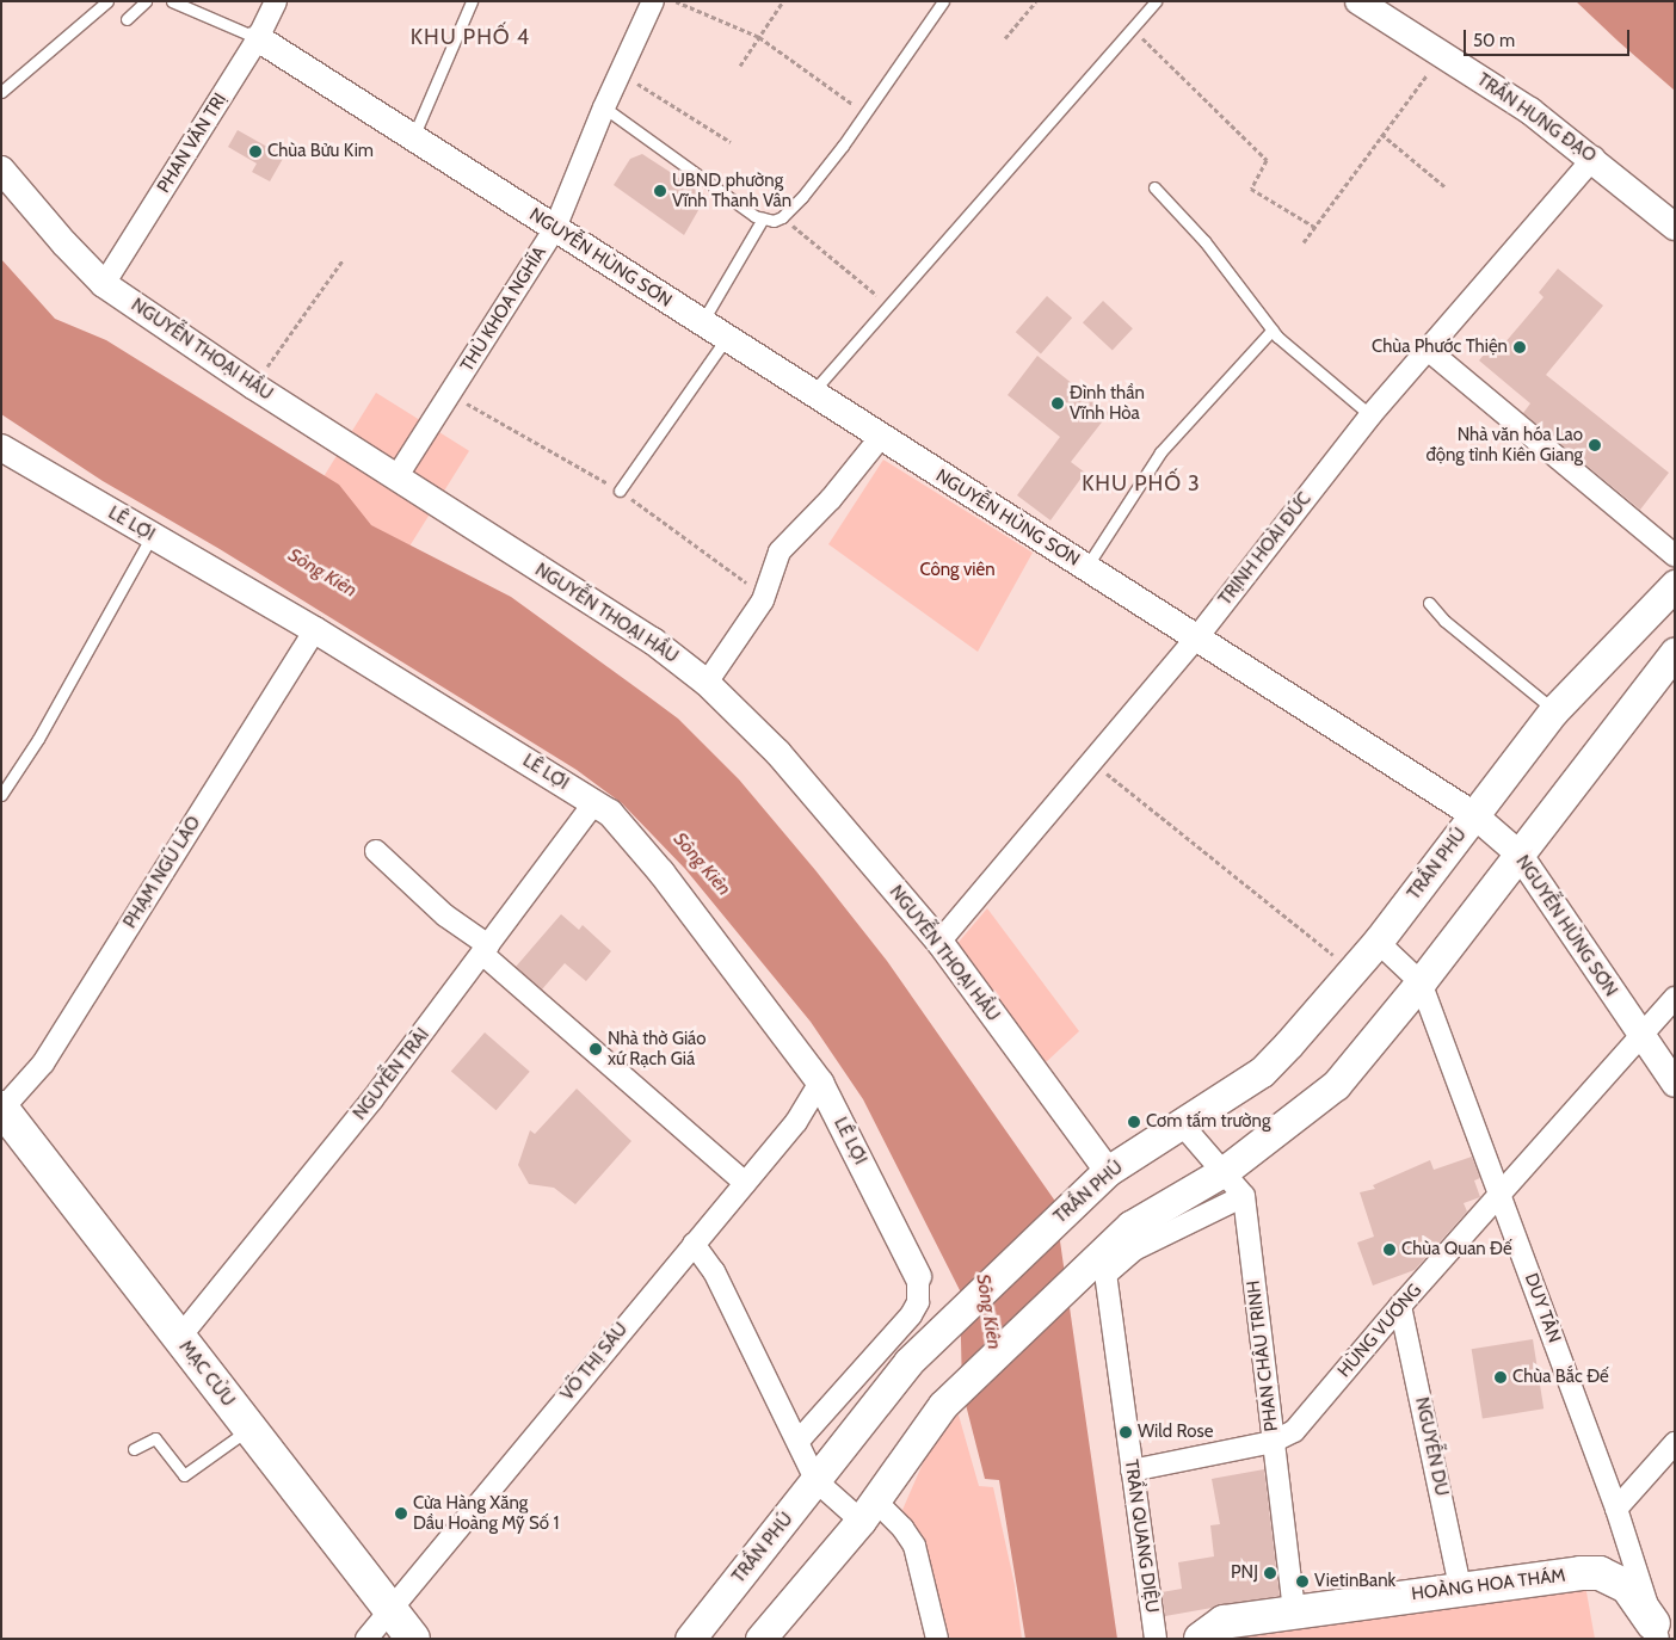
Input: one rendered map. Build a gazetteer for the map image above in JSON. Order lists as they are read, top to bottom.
{
  "streets": {
    "main road": ["TRẦN PHÚ", "MẠC CỬU", "HOÀNG HOA THÁM"],
    "street": [
      "TRẦN HƯNG ĐẠO",
      "PHAN VĂN TRỊ",
      "NGUYỄN HÙNG SƠN",
      "THỦ KHOA NGHĨA",
      "NGUYỄN THOẠI HẦU",
      "LÊ LỢI",
      "TRỊNH HOÀI ĐỨC",
      "PHẠM NGŨ LÃO",
      "NGUYỄN TRÃI",
      "DUY TÂN",
      "HÙNG VƯƠNG",
      "PHAN CHÂU TRINH",
      "VÕ THỊ SÁU",
      "NGUYỄN DU",
      "TRẦN QUANG DIỆU"
    ]
  },
  "crossings": [
    ["TRẦN HƯNG ĐẠO", "TRỊNH HOÀI ĐỨC"],
    ["PHAN VĂN TRỊ", "NGUYỄN HÙNG SƠN"],
    ["PHAN VĂN TRỊ", "NGUYỄN THOẠI HẦU"],
    ["NGUYỄN HÙNG SƠN", "THỦ KHOA NGHĨA"],
    ["NGUYỄN HÙNG SƠN", "TRỊNH HOÀI ĐỨC"],
    ["NGUYỄN HÙNG SƠN", "TRẦN PHÚ"],
    ["NGUYỄN HÙNG SƠN", "HÙNG VƯƠNG"],
    ["THỦ KHOA NGHĨA", "NGUYỄN THOẠI HẦU"],
    ["NGUYỄN THOẠI HẦU", "TRỊNH HOÀI ĐỨC"],
    ["NGUYỄN THOẠI HẦU", "TRẦN PHÚ"],
    ["LÊ LỢI", "PHẠM NGŨ LÃO"],
    ["LÊ LỢI", "NGUYỄN TRÃI"],
    ["LÊ LỢI", "VÕ THỊ SÁU"],
    ["TRẦN PHÚ", "DUY TÂN"],
    ["TRẦN PHÚ", "PHAN CHÂU TRINH"],
    ["PHẠM NGŨ LÃO", "MẠC CỬU"],
    ["NGUYỄN TRÃI", "MẠC CỬU"],
    ["DUY TÂN", "HÙNG VƯƠNG"],
    ["DUY TÂN", "HOÀNG HOA THÁM"],
    ["HÙNG VƯƠNG", "PHAN CHÂU TRINH"],
    ["HÙNG VƯƠNG", "NGUYỄN DU"],
    ["HÙNG VƯƠNG", "TRẦN QUANG DIỆU"],
    ["PHAN CHÂU TRINH", "TRẦN QUANG DIỆU"],
    ["PHAN CHÂU TRINH", "HOÀNG HOA THÁM"],
    ["VÕ THỊ SÁU", "MẠC CỬU"],
    ["NGUYỄN DU", "HOÀNG HOA THÁM"]
  ],
  "districts": ["KHU PHỐ 4", "KHU PHỐ 3"],
  "water": ["Sông Kiên"],
  "parks": ["Công viên"],
  "places": [
    "Chùa Bửu Kim",
    "UBND phường Vĩnh Thanh Vân",
    "Chùa Phước Thiện",
    "Đình thần Vĩnh Hòa",
    "Nhà văn hóa Lao động tỉnh Kiên Giang",
    "Nhà thờ Giáo xứ Rạch Giá",
    "Cơm tấm trường",
    "Chùa Quan Đế",
    "Chùa Bắc Đế",
    "Wild Rose",
    "Cửa Hàng Xăng Dầu Hoàng Mỹ Số 1",
    "PNJ",
    "VietinBank"
  ],
  "scale_bar": "50 m"
}
